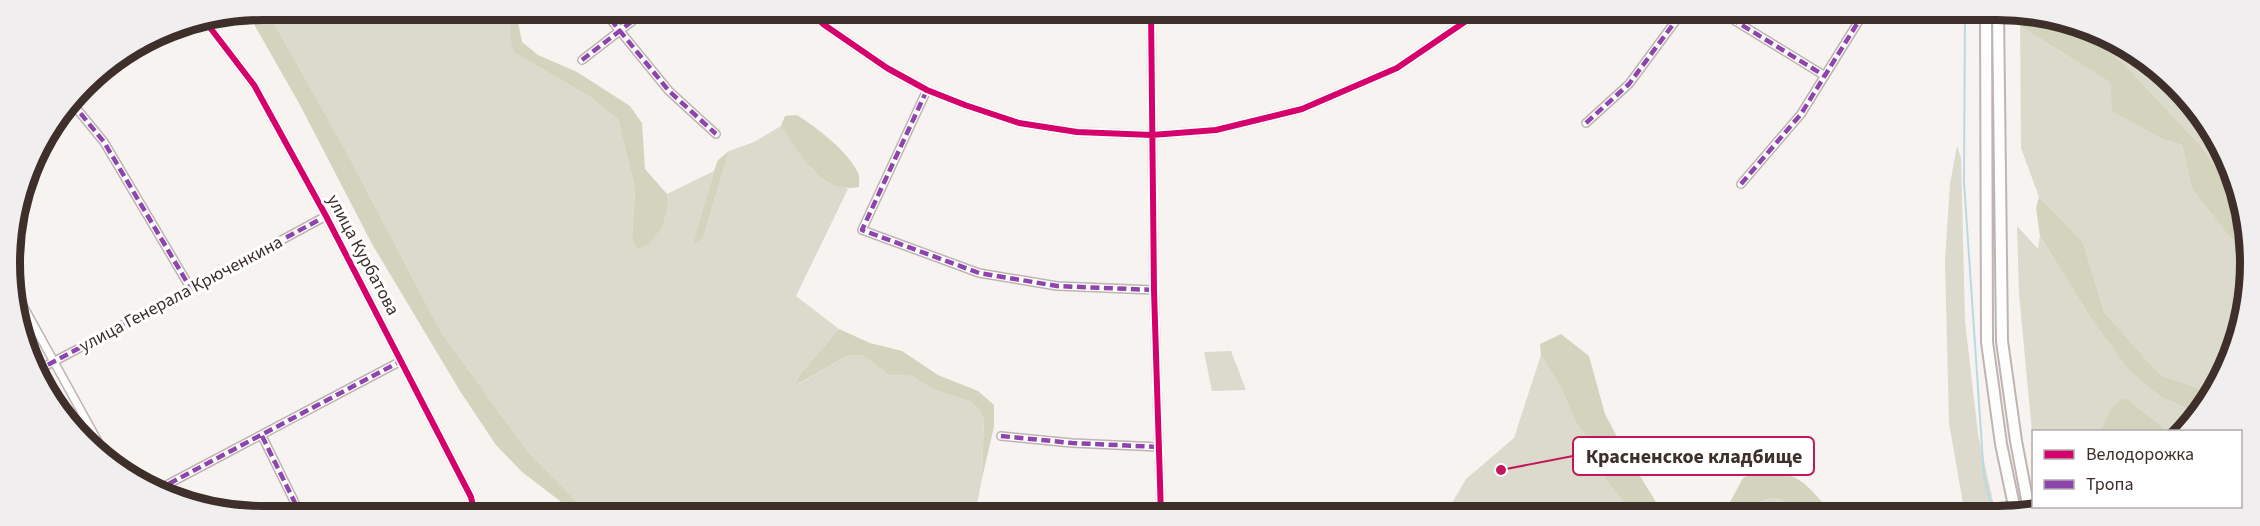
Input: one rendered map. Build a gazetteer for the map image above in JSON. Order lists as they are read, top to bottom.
{
  "streets": {
    "street": ["улица Курбатова", "улица Генерала Крюченкина"]
  },
  "crossings": [
    ["улица Курбатова", "улица Генерала Крюченкина"]
  ],
  "places": ["Красненское кладбище"],
  "legend": ["Велодорожка", "Тропа"]
}
